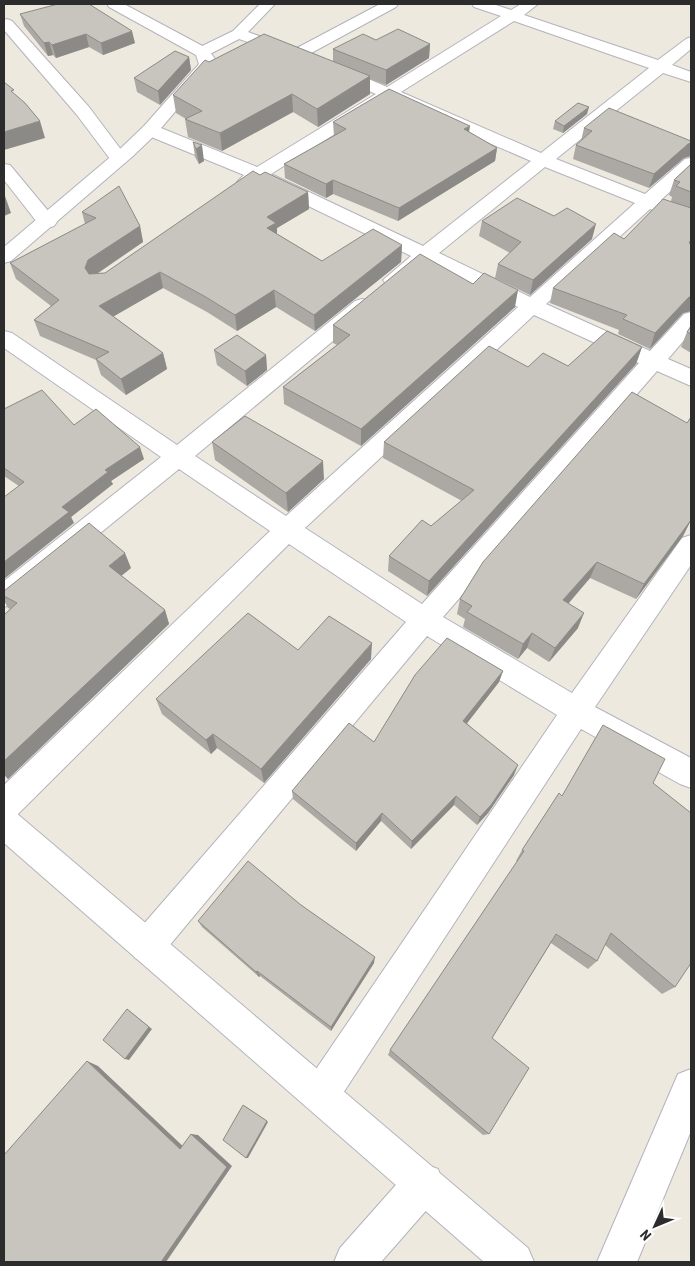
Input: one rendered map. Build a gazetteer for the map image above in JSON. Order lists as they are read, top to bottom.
{
  "north": "bottom left"
}
